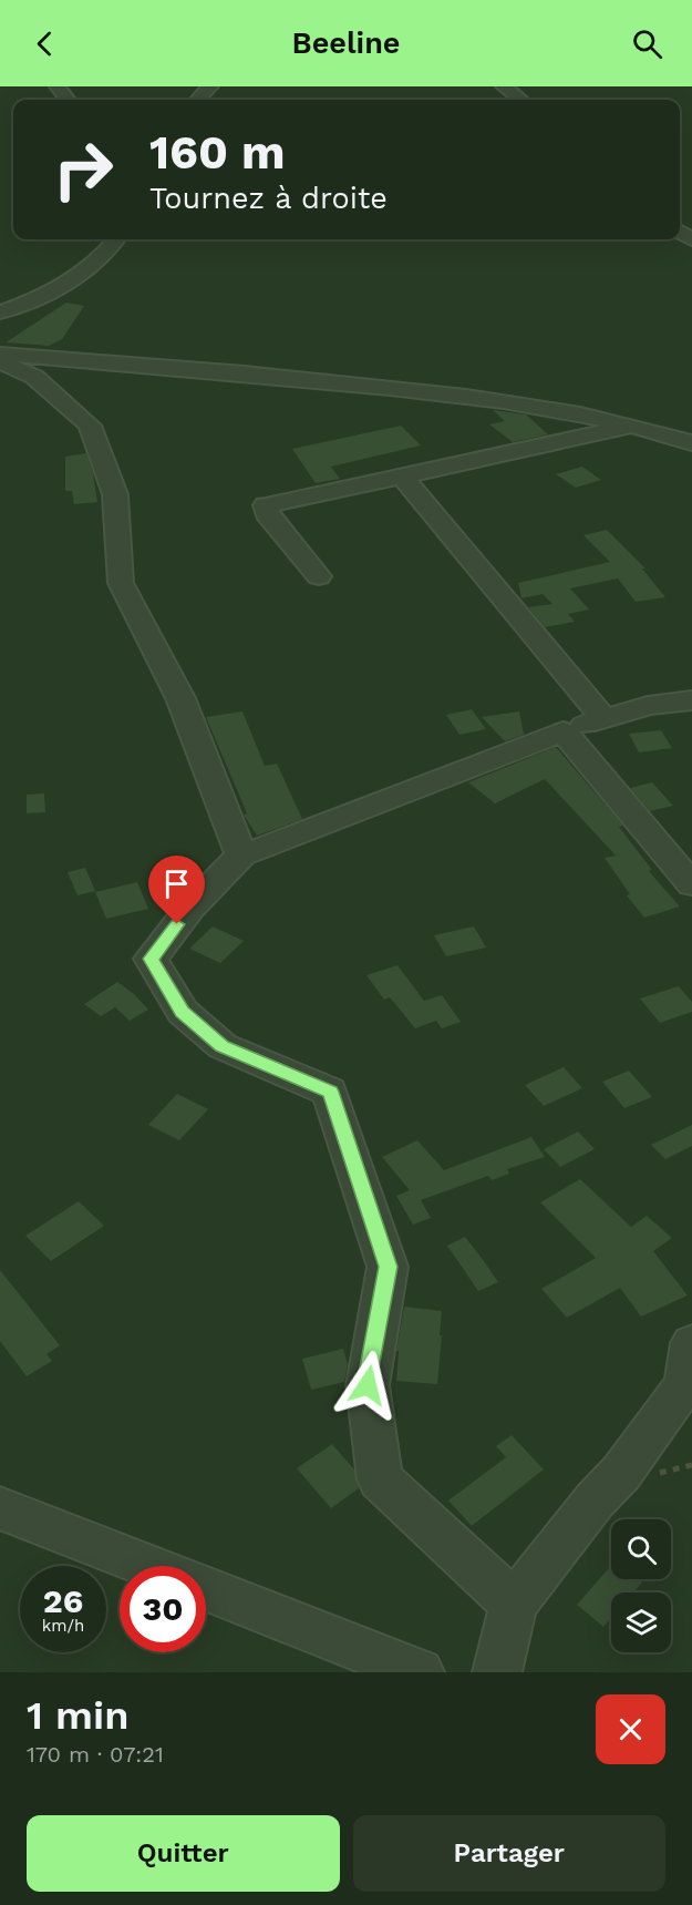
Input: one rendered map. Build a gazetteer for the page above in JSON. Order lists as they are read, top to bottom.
{
  "page": {
    "header": "Beeline",
    "turn": ["160 m", "Tournez à droite"],
    "speed": "26 km/h",
    "limit": "30",
    "heading": ["1 min", "170 m · 07:21"],
    "buttons": ["Quitter", "Partager"]
  }
}
